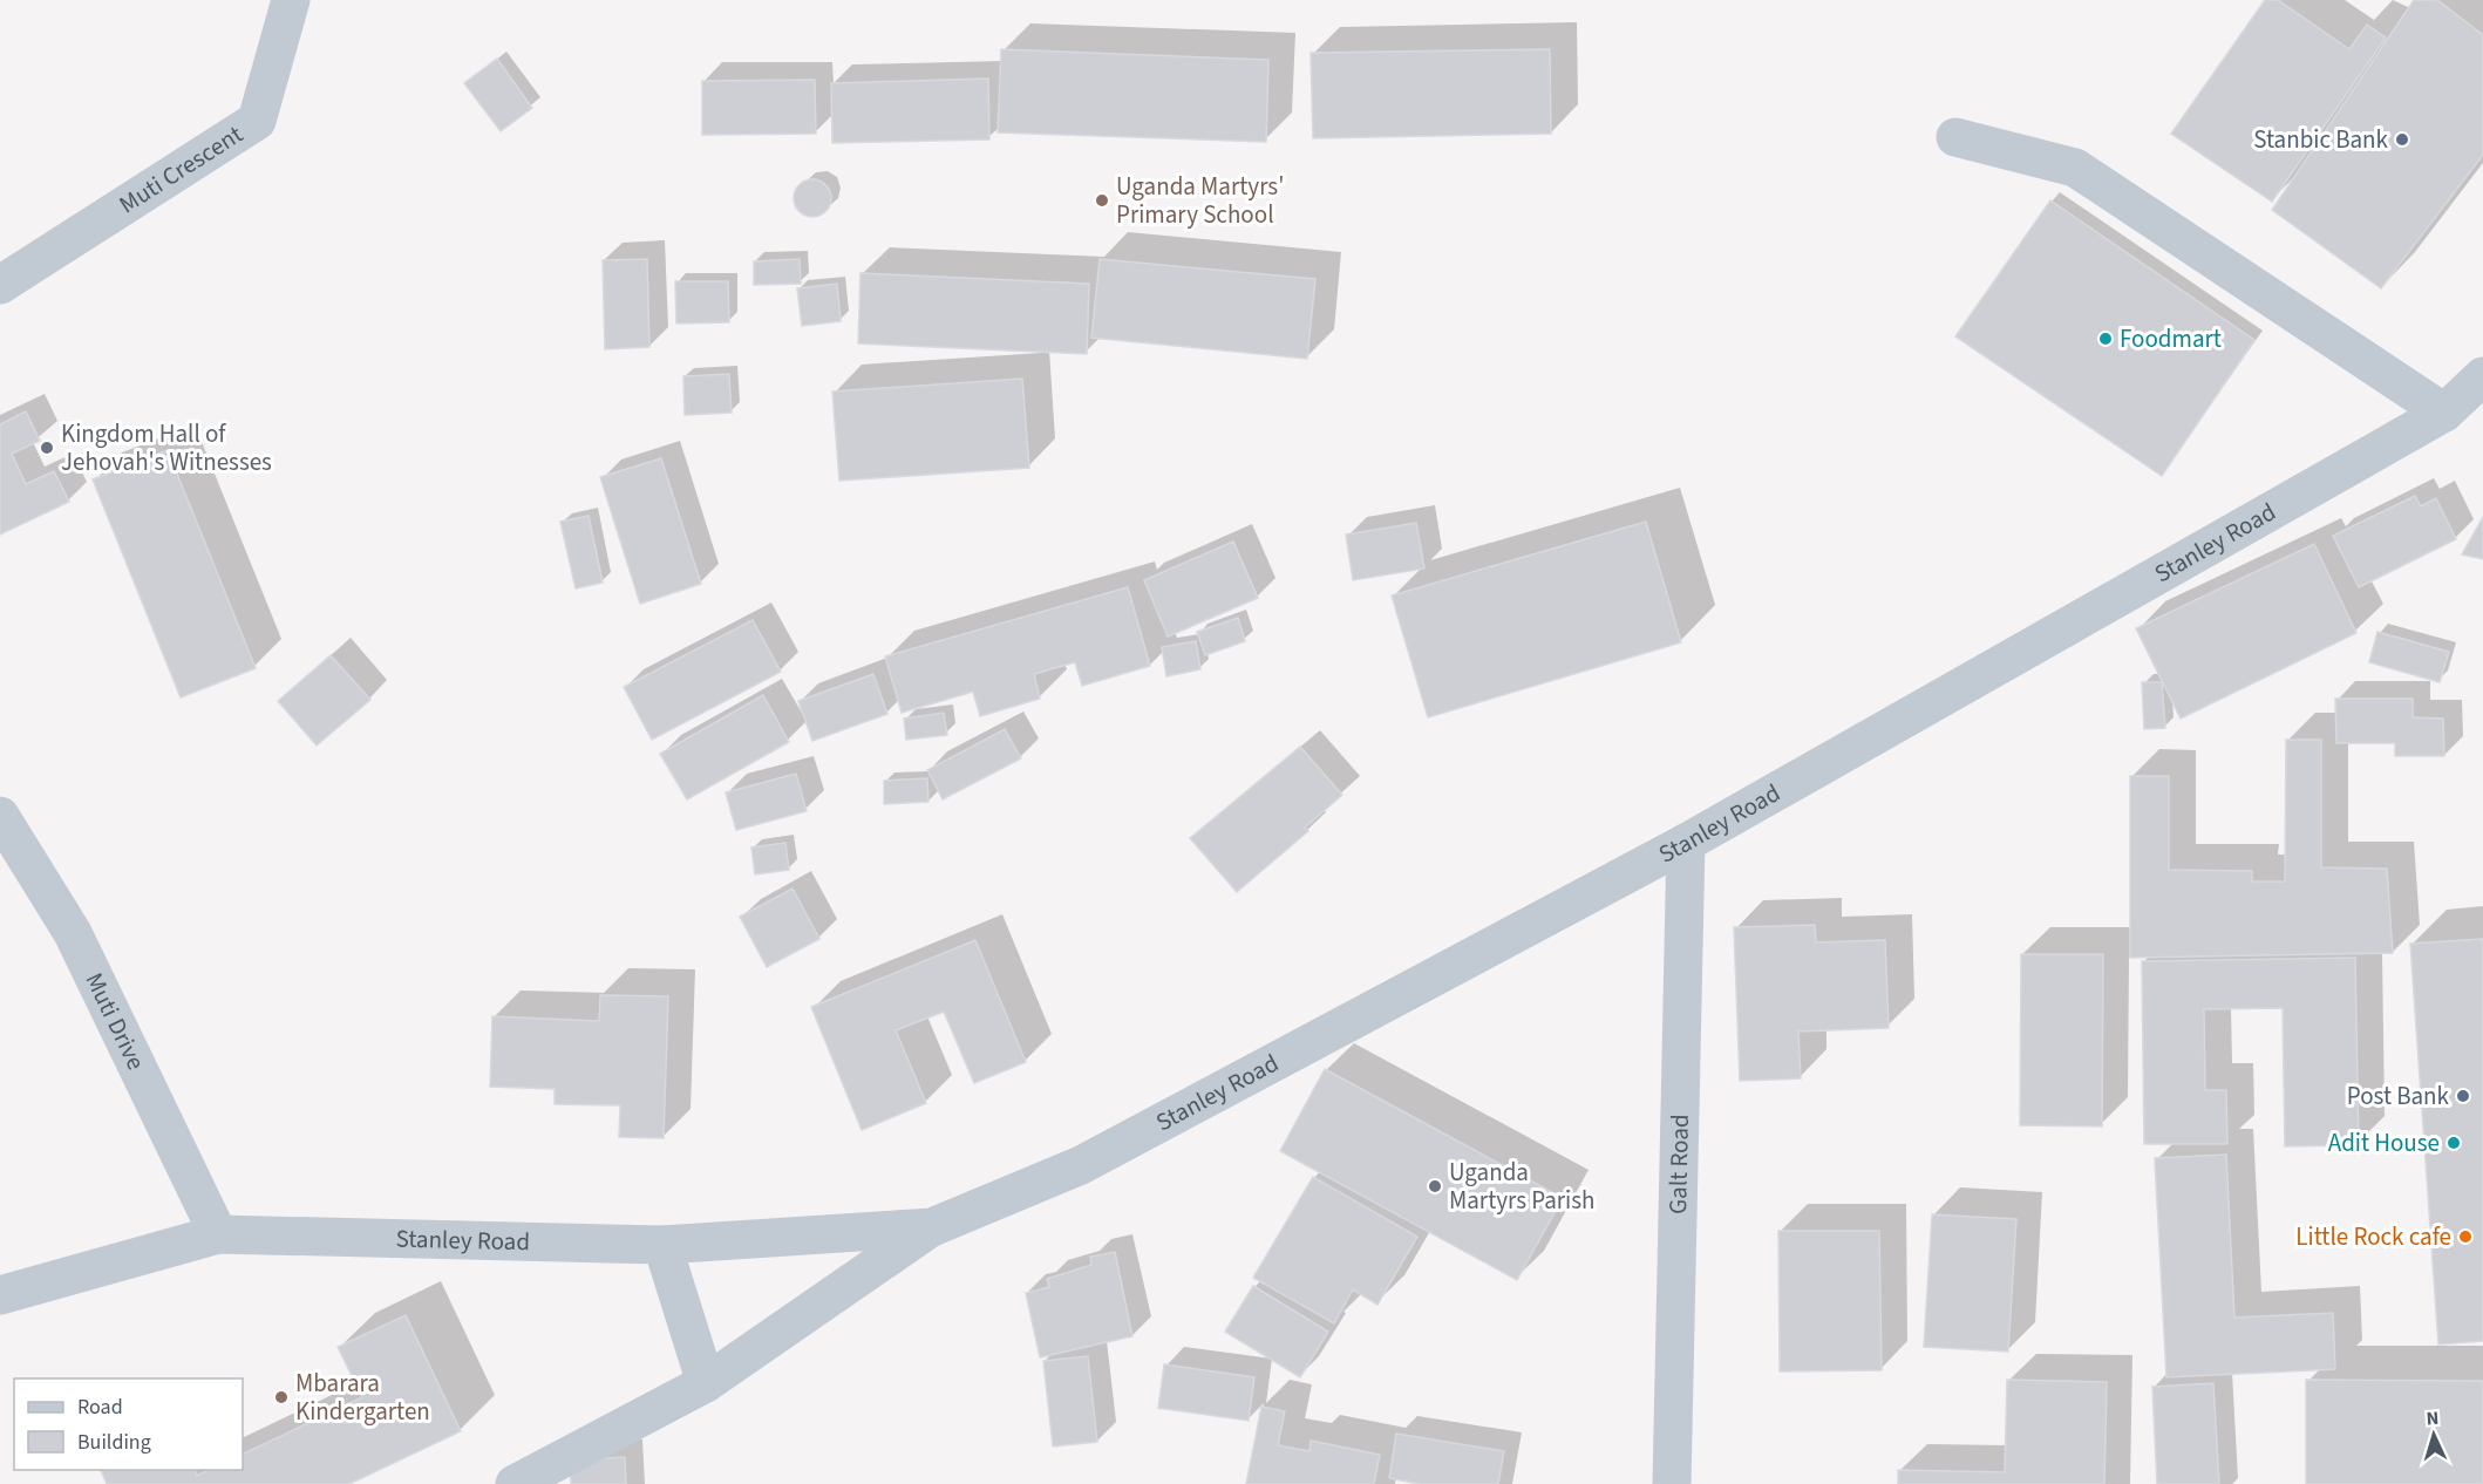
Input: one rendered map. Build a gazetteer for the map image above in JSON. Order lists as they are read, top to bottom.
{
  "streets": {
    "street": [
      "Muti Crescent",
      "Stanley Road",
      "Muti Drive",
      "Galt Road"
    ]
  },
  "crossings": [
    ["Stanley Road", "Muti Drive"],
    ["Stanley Road", "Galt Road"]
  ],
  "places": [
    "Stanbic Bank",
    "Uganda Martyrs' Primary School",
    "Foodmart",
    "Kingdom Hall of Jehovah's Witnesses",
    "Post Bank",
    "Adit House",
    "Uganda Martyrs Parish",
    "Little Rock cafe",
    "Mbarara Kindergarten"
  ],
  "legend": ["Road", "Building"],
  "north": "top"
}
